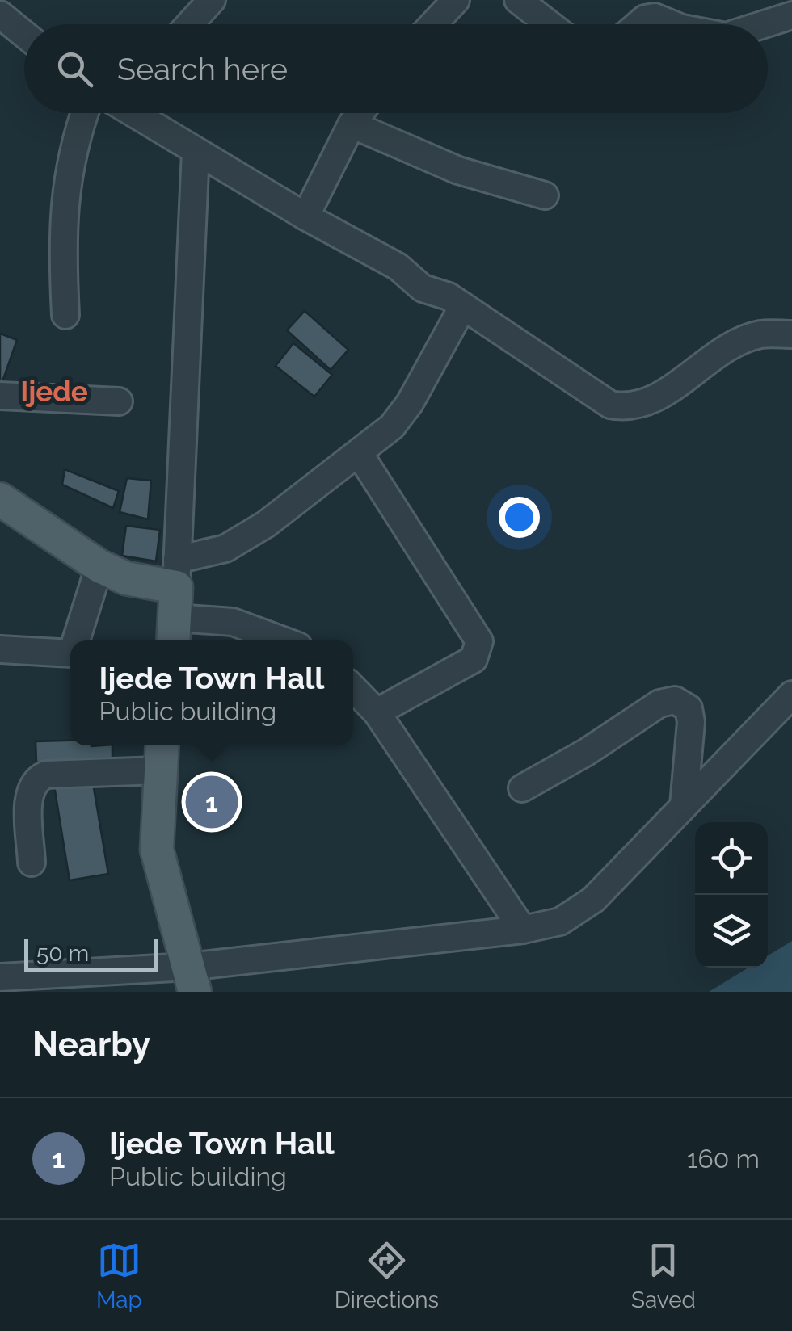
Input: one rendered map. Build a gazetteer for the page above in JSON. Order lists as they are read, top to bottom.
{
  "districts": ["Ijede"],
  "scale_bar": "50 m",
  "page": {
    "search": "Search here",
    "popup": ["Ijede Town Hall", "Public building"],
    "pins": "1",
    "scale": "50 m",
    "heading": "Nearby",
    "list": [
      {
        "mark": "1",
        "name": "Ijede Town Hall",
        "note": "Public building",
        "value": "160 m"
      }
    ],
    "nav": ["Map", "Directions", "Saved"]
  }
}
